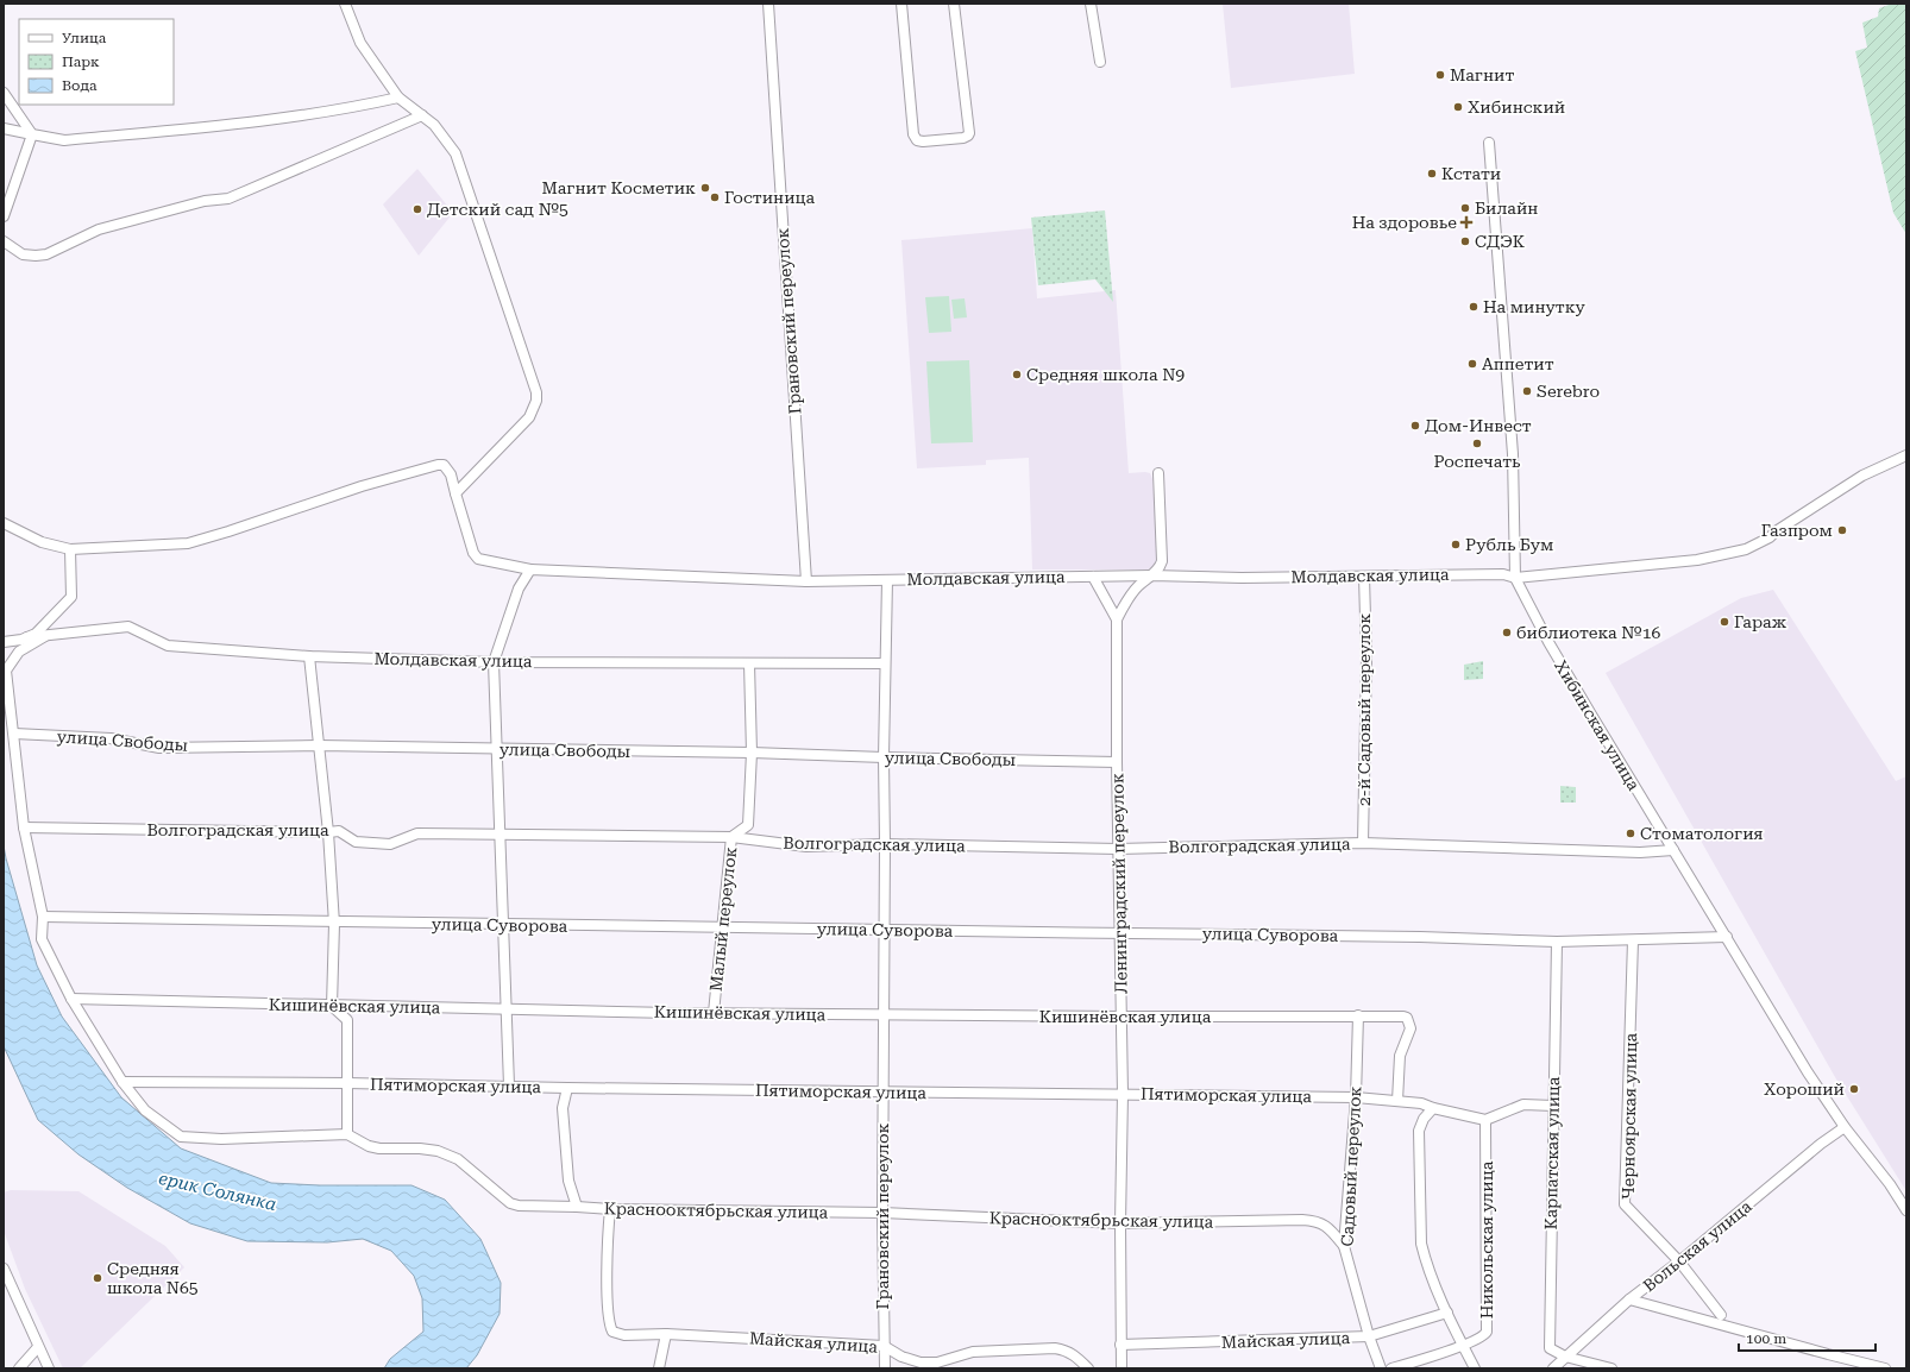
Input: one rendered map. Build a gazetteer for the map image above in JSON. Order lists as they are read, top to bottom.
{
  "streets": {
    "street": [
      "Грановский переулок",
      "Молдавская улица",
      "2-й Садовый переулок",
      "Хибинская улица",
      "улица Свободы",
      "Волгоградская улица",
      "Ленинградский переулок",
      "Малый переулок",
      "улица Суворова",
      "Кишинёвская улица",
      "Пятиморская улица",
      "Черноярская улица",
      "Карпатская улица",
      "Садовый переулок",
      "Краснооктябрьская улица",
      "Никольская улица",
      "Вольская улица",
      "Майская улица"
    ]
  },
  "crossings": [
    ["Грановский переулок", "Молдавская улица"],
    ["Грановский переулок", "улица Свободы"],
    ["Грановский переулок", "Волгоградская улица"],
    ["Грановский переулок", "улица Суворова"],
    ["Грановский переулок", "Кишинёвская улица"],
    ["Грановский переулок", "Пятиморская улица"],
    ["Грановский переулок", "Краснооктябрьская улица"],
    ["Грановский переулок", "Майская улица"],
    ["Молдавская улица", "2-й Садовый переулок"],
    ["Молдавская улица", "Хибинская улица"],
    ["Молдавская улица", "Ленинградский переулок"],
    ["Молдавская улица", "Малый переулок"],
    ["2-й Садовый переулок", "Волгоградская улица"],
    ["Хибинская улица", "Волгоградская улица"],
    ["Хибинская улица", "улица Суворова"],
    ["Хибинская улица", "Вольская улица"],
    ["улица Свободы", "Ленинградский переулок"],
    ["улица Свободы", "Малый переулок"],
    ["Волгоградская улица", "Ленинградский переулок"],
    ["Волгоградская улица", "Малый переулок"],
    ["Ленинградский переулок", "улица Суворова"],
    ["Ленинградский переулок", "Кишинёвская улица"],
    ["Ленинградский переулок", "Пятиморская улица"],
    ["Ленинградский переулок", "Краснооктябрьская улица"],
    ["Ленинградский переулок", "Майская улица"],
    ["Малый переулок", "улица Суворова"],
    ["Малый переулок", "Кишинёвская улица"],
    ["улица Суворова", "Черноярская улица"],
    ["улица Суворова", "Карпатская улица"],
    ["Кишинёвская улица", "Пятиморская улица"],
    ["Кишинёвская улица", "Садовый переулок"],
    ["Пятиморская улица", "Садовый переулок"],
    ["Пятиморская улица", "Никольская улица"],
    ["Черноярская улица", "Вольская улица"],
    ["Карпатская улица", "Вольская улица"],
    ["Садовый переулок", "Краснооктябрьская улица"],
    ["Садовый переулок", "Майская улица"],
    ["Краснооктябрьская улица", "Майская улица"]
  ],
  "water": ["ерик Солянка"],
  "places": {
    "other": [
      "Магнит",
      "Хибинский",
      "Кстати",
      "Магнит Косметик",
      "Гостиница",
      "Билайн",
      "Детский сад №5",
      "СДЭК",
      "На минутку",
      "Аппетит",
      "Средняя школа N9",
      "Serebro",
      "Дом-Инвест",
      "Роспечать",
      "Газпром",
      "Рубль Бум",
      "Гараж",
      "библиотека №16",
      "Стоматология",
      "Хороший",
      "Средняя школа N65"
    ],
    "health": ["На здоровье"]
  },
  "legend": ["Улица", "Парк", "Вода"],
  "scale_bar": "100 m"
}
